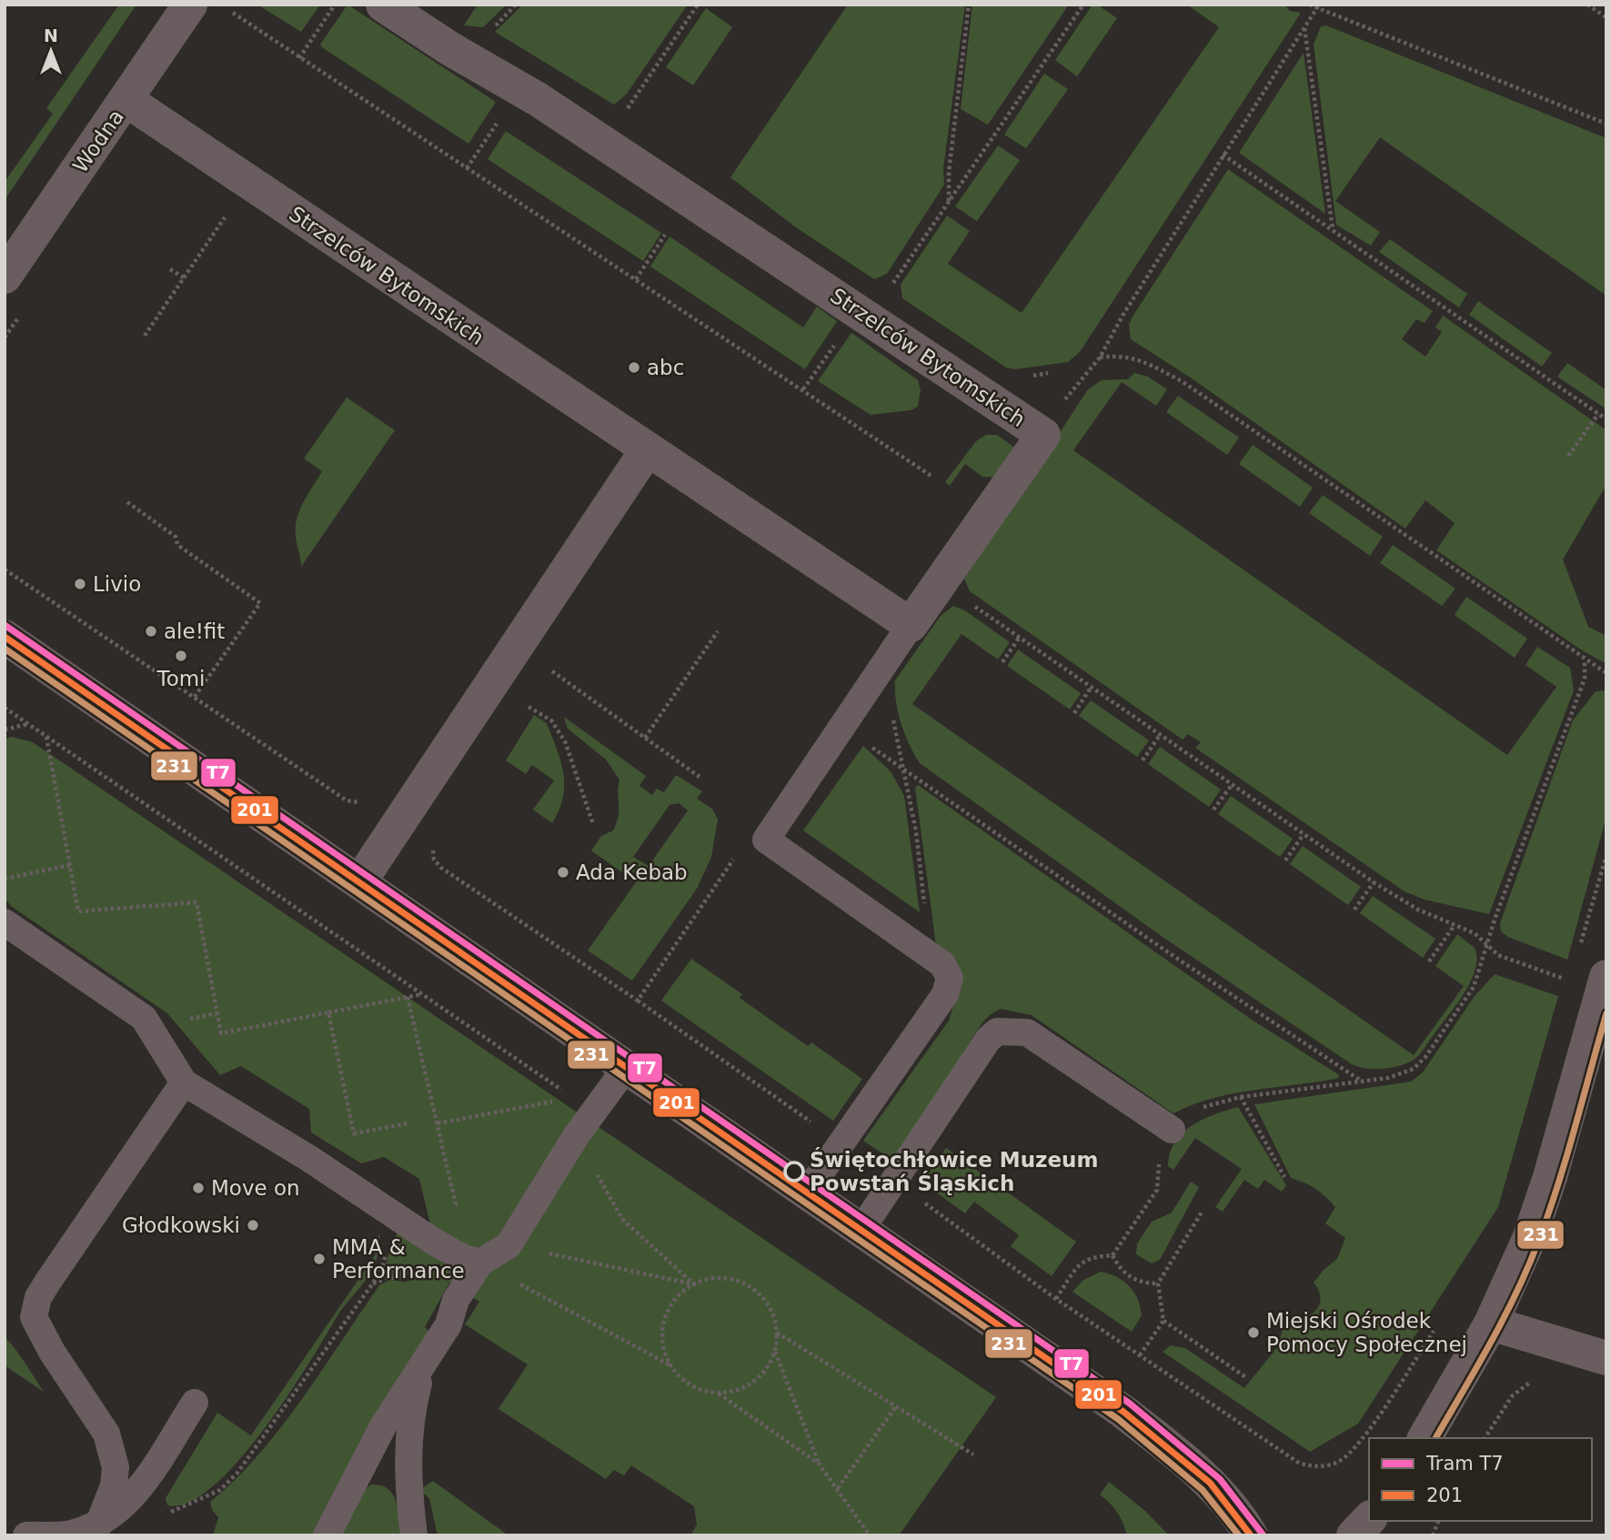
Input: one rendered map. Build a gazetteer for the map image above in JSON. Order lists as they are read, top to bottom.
{
  "streets": {
    "street": ["Wodna", "Strzelców Bytomskich"]
  },
  "crossings": [
    ["Wodna", "Strzelców Bytomskich"]
  ],
  "places": [
    "abc",
    "Livio",
    "ale!fit",
    "Tomi",
    "Ada Kebab",
    "Świętochłowice Muzeum Powstań Śląskich",
    "Move on",
    "Głodkowski",
    "MMA & Performance",
    "Miejski Ośrodek Pomocy Społecznej"
  ],
  "lines": ["tram line T7", "transit line 201", "transit line 231"],
  "legend": ["Tram T7", "201"],
  "north": "top"
}
